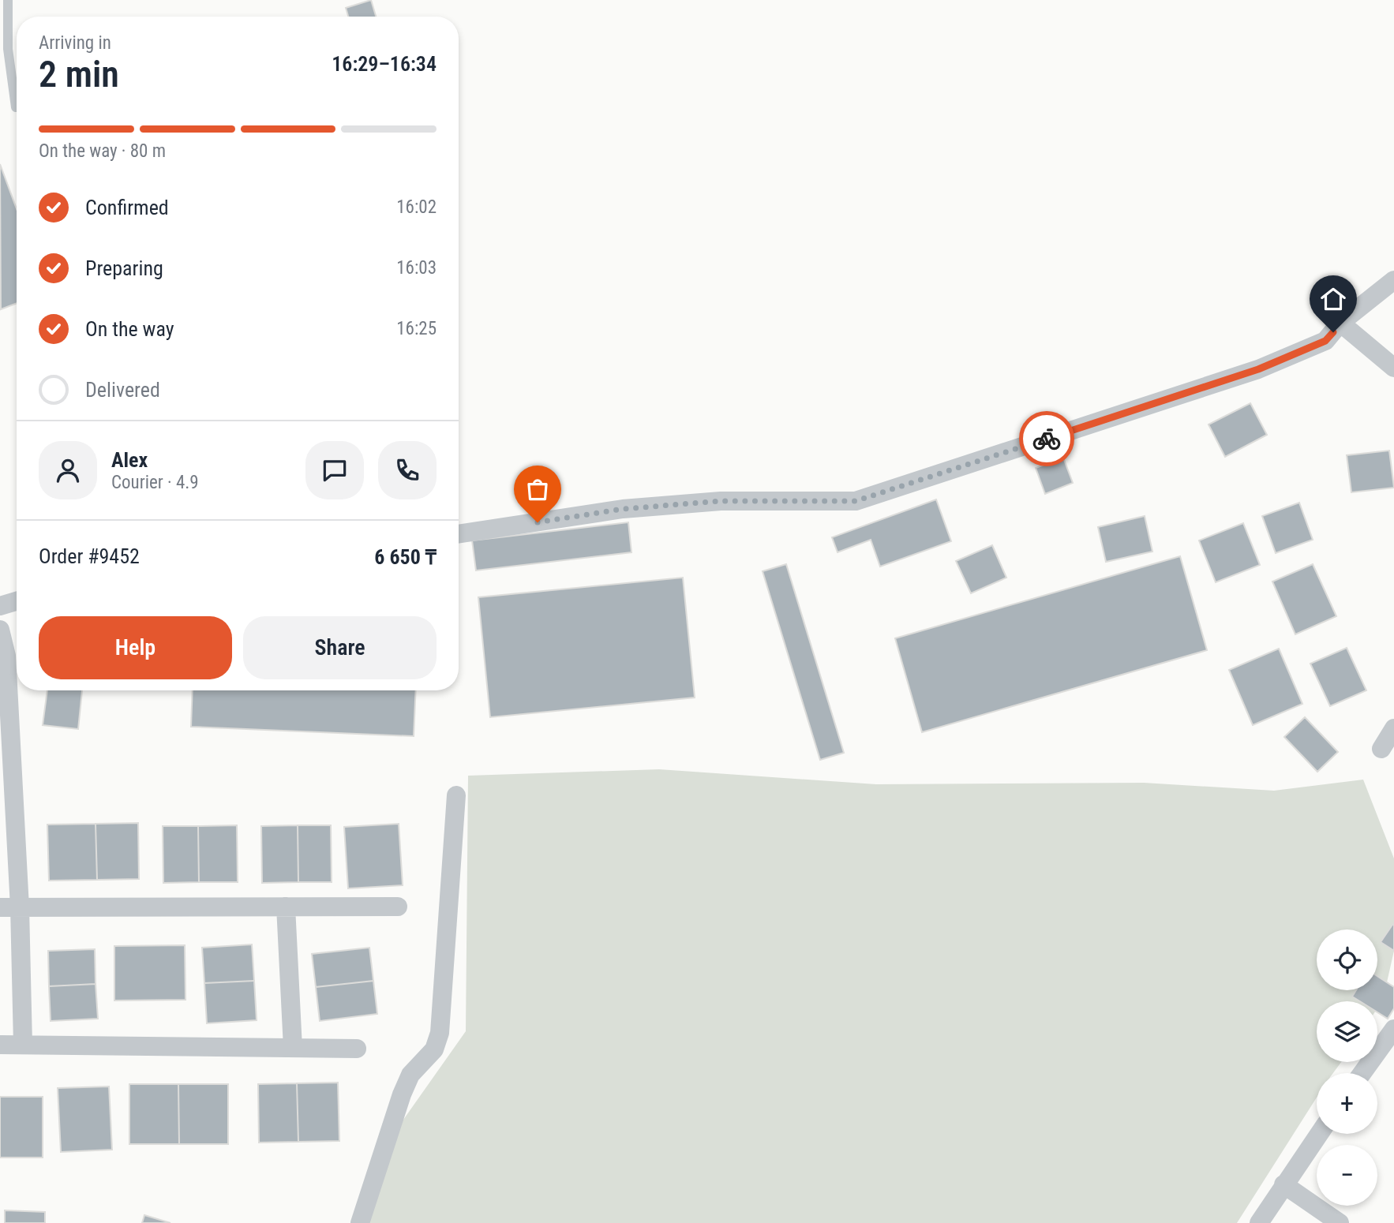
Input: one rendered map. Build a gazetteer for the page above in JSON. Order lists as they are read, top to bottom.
{
  "page": {
    "heading": ["2 min", "Arriving in", "16:29–16:34"],
    "panel": [
      "Alex",
      "Courier · 4.9",
      "Order #9452",
      "6 650 ₸"
    ],
    "bar": "On the way · 80 m",
    "list": [
      ["Confirmed", "16:02"],
      ["Preparing", "16:03"],
      ["On the way", "16:25"],
      "Delivered"
    ],
    "buttons": ["Help", "Share"],
    "map_buttons": ["+", "−"]
  }
}
